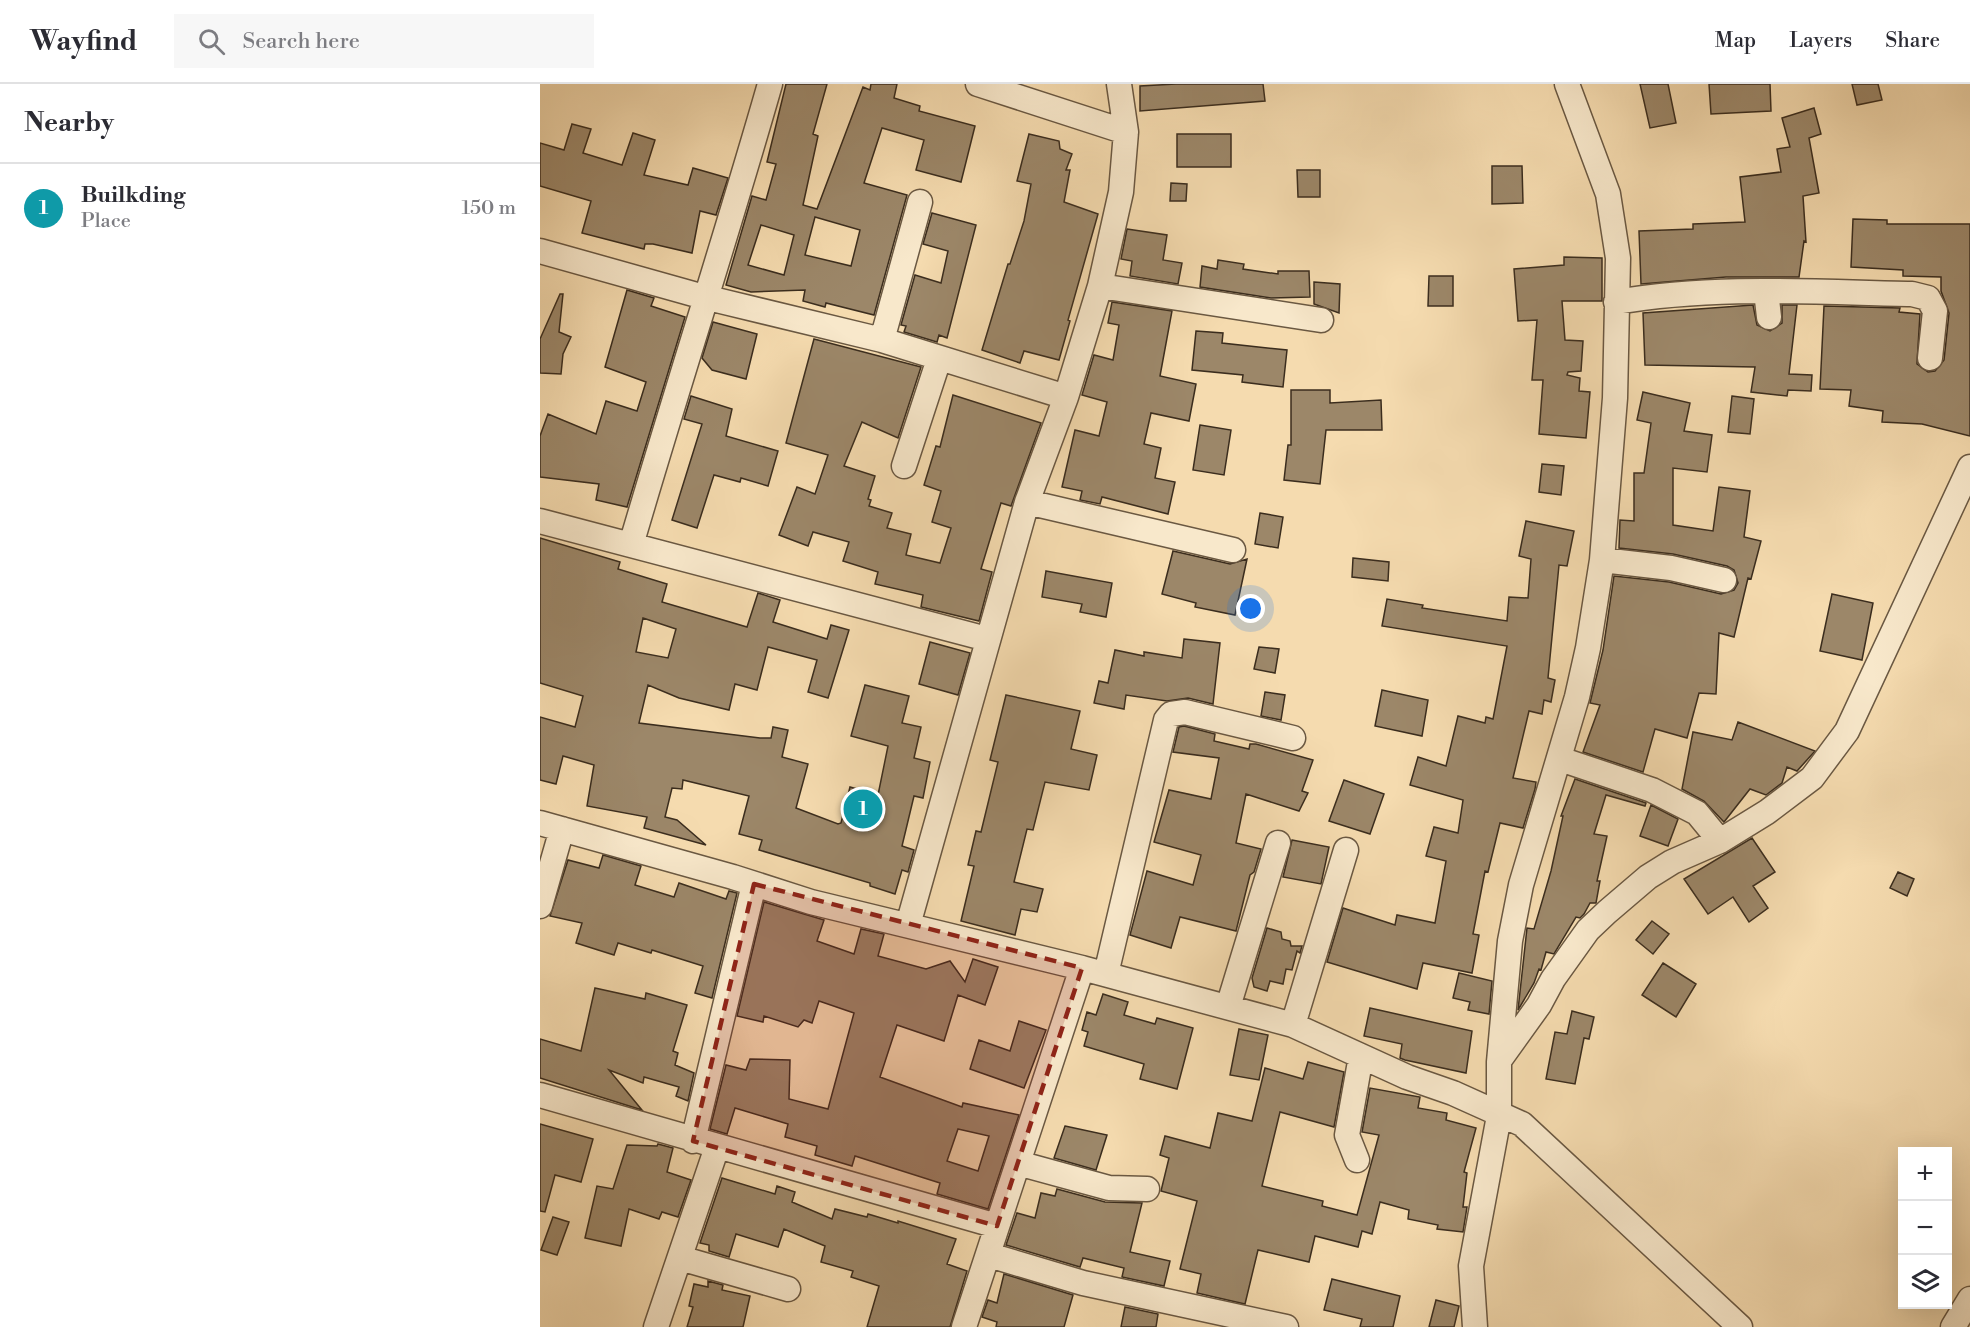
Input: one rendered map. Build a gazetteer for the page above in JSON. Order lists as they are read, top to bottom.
{
  "page": {
    "header": "Wayfind",
    "search": "Search here",
    "nav": ["Map", "Layers", "Share"],
    "heading": "Nearby",
    "list": [
      {
        "mark": "1",
        "name": "Builkding",
        "note": "Place",
        "value": "150 m"
      }
    ],
    "pins": "1",
    "map_buttons": ["+", "−"]
  }
}
